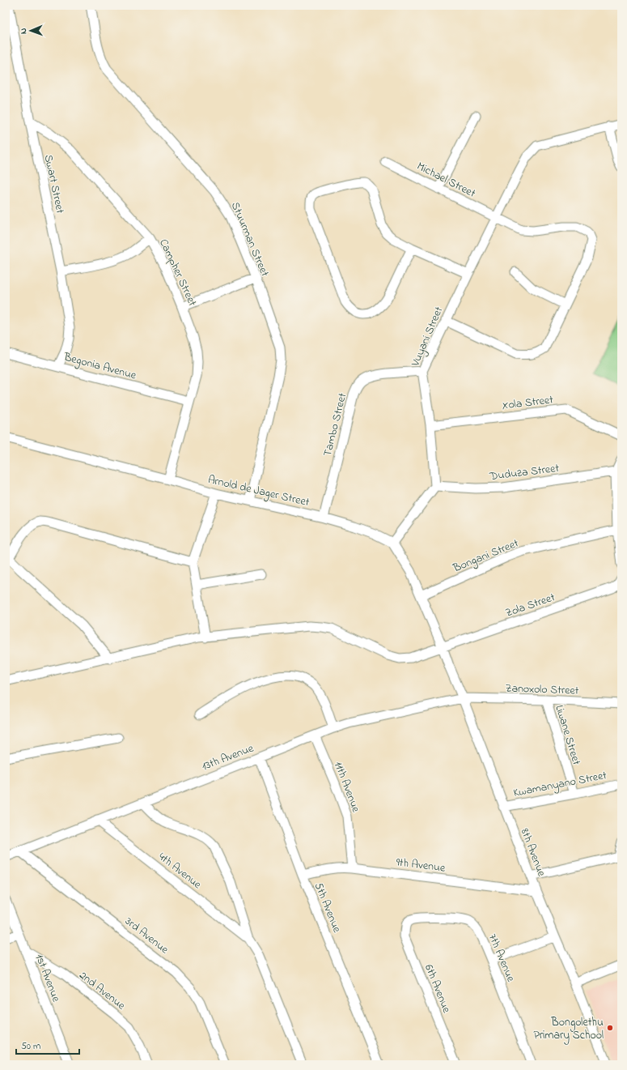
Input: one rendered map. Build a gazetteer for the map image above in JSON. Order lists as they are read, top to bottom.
{
  "streets": {
    "street": [
      "Michael Street",
      "Swart Street",
      "Stuurman Street",
      "Campher Street",
      "Vuyani Street",
      "Begonia Avenue",
      "Xola Street",
      "Tambo Street",
      "Duduza Street",
      "Arnold de Jager Street",
      "Bongani Street",
      "Zola Street",
      "Zanoxolo Street",
      "Liwane Street",
      "13th Avenue",
      "Kwamanyano Street",
      "11th Avenue",
      "8th Avenue",
      "9th Avenue",
      "4th Avenue",
      "5th Avenue",
      "3rd Avenue",
      "7th Avenue",
      "1st Avenue",
      "6th Avenue",
      "2nd Avenue"
    ]
  },
  "crossings": [
    ["Michael Street", "Vuyani Street"],
    ["Swart Street", "Campher Street"],
    ["Swart Street", "Begonia Avenue"],
    ["Stuurman Street", "Arnold de Jager Street"],
    ["Campher Street", "Begonia Avenue"],
    ["Campher Street", "Arnold de Jager Street"],
    ["Vuyani Street", "Xola Street"],
    ["Vuyani Street", "Tambo Street"],
    ["Vuyani Street", "Duduza Street"],
    ["Tambo Street", "Arnold de Jager Street"],
    ["Zola Street", "8th Avenue"],
    ["Zanoxolo Street", "Liwane Street"],
    ["Zanoxolo Street", "13th Avenue"],
    ["Zanoxolo Street", "8th Avenue"],
    ["Liwane Street", "Kwamanyano Street"],
    ["13th Avenue", "11th Avenue"],
    ["13th Avenue", "8th Avenue"],
    ["13th Avenue", "4th Avenue"],
    ["13th Avenue", "5th Avenue"],
    ["13th Avenue", "3rd Avenue"],
    ["Kwamanyano Street", "8th Avenue"],
    ["11th Avenue", "9th Avenue"],
    ["8th Avenue", "9th Avenue"],
    ["9th Avenue", "5th Avenue"],
    ["7th Avenue", "6th Avenue"],
    ["1st Avenue", "2nd Avenue"]
  ],
  "places": ["Bongolethu Primary School"],
  "scale_bar": "50 m",
  "north": "left"
}
